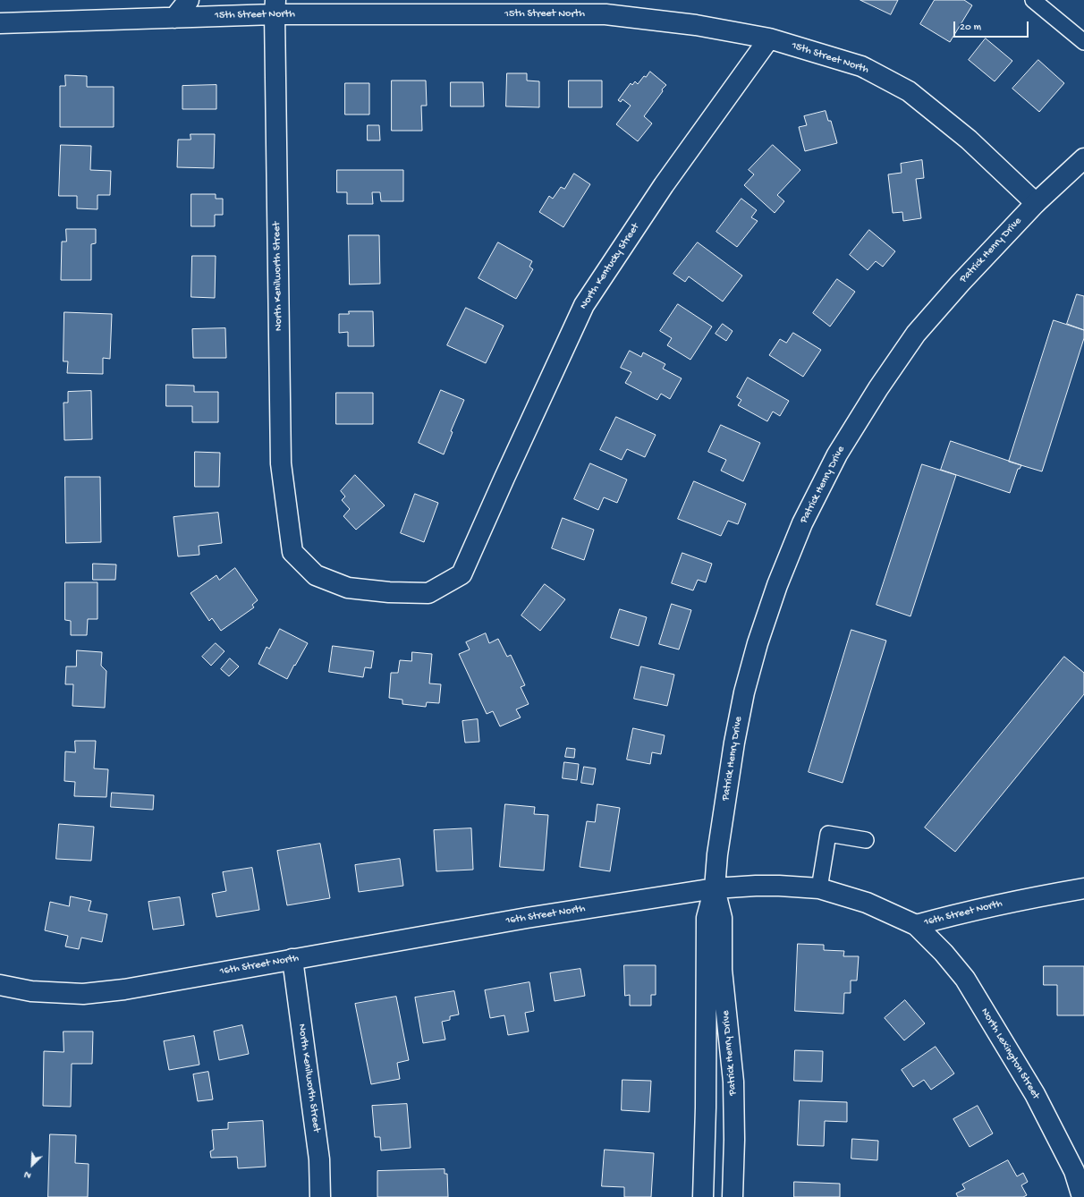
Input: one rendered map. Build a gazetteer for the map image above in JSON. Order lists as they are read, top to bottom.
{
  "streets": {
    "street": [
      "15th Street North",
      "Patrick Henry Drive",
      "North Kentucky Street",
      "North Kenilworth Street",
      "16th Street North",
      "North Lexington Street"
    ]
  },
  "crossings": [
    ["15th Street North", "Patrick Henry Drive"],
    ["15th Street North", "North Kentucky Street"],
    ["15th Street North", "North Kenilworth Street"],
    ["Patrick Henry Drive", "16th Street North"],
    ["North Kentucky Street", "North Kenilworth Street"],
    ["North Kenilworth Street", "16th Street North"],
    ["16th Street North", "North Lexington Street"]
  ],
  "scale_bar": "20 m",
  "north": "bottom left"
}
